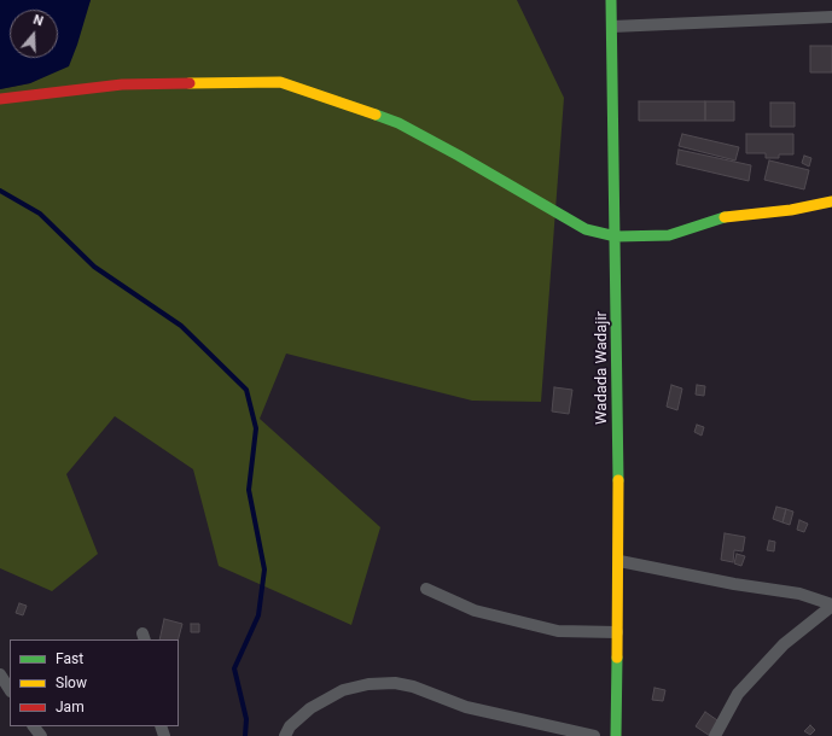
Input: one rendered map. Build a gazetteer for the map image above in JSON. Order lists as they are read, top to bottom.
{
  "streets": {
    "street": ["Wadada Wadajir"]
  },
  "legend": ["Fast", "Slow", "Jam"],
  "north": "top"
}
